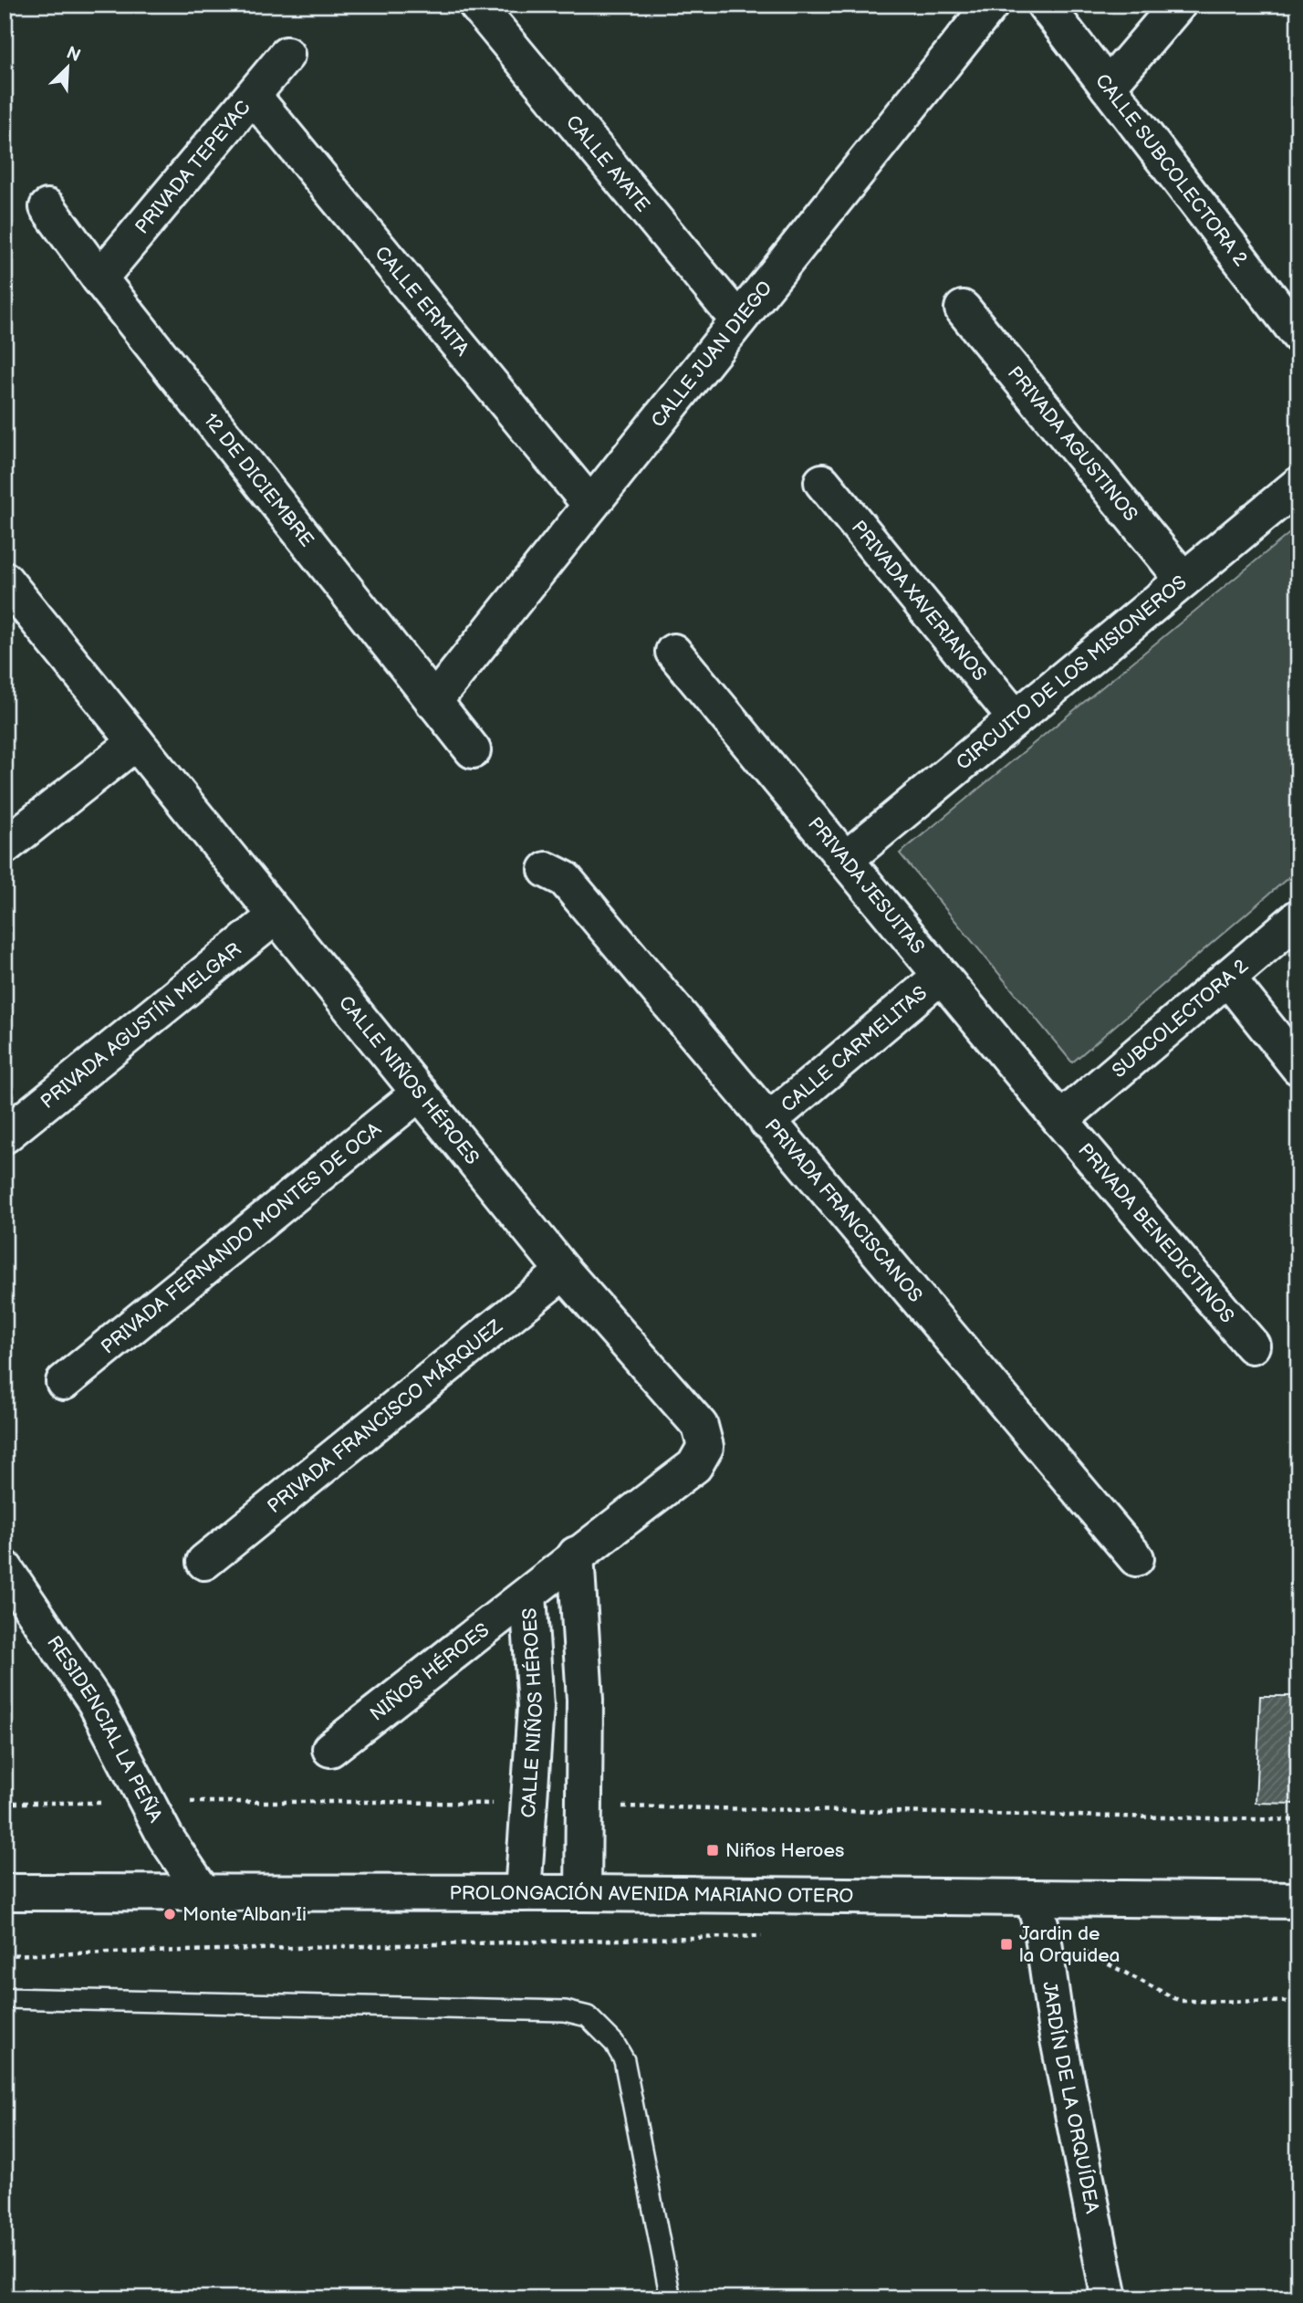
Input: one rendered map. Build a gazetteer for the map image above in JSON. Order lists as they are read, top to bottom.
{
  "streets": {
    "street": [
      "CALLE AYATE",
      "PRIVADA TEPEYAC",
      "CALLE SUBCOLECTORA 2",
      "CALLE ERMITA",
      "CALLE JUAN DIEGO",
      "PRIVADA AGUSTINOS",
      "12 DE DICIEMBRE",
      "PRIVADA XAVERIANOS",
      "CIRCUITO DE LOS MISIONEROS",
      "PRIVADA JESUITAS",
      "SUBCOLECTORA 2",
      "PRIVADA AGUSTÍN MELGAR",
      "CALLE CARMELITAS",
      "CALLE NIÑOS HÉROES",
      "PRIVADA FRANCISCANOS",
      "PRIVADA BENEDICTINOS",
      "PRIVADA FERNANDO MONTES DE OCA",
      "PRIVADA FRANCISCO MÁRQUEZ",
      "NIÑOS HÉROES",
      "RESIDENCIAL LA PEÑA",
      "PROLONGACIÓN AVENIDA MARIANO OTERO",
      "JARDÍN DE LA ORQUÍDEA"
    ]
  },
  "crossings": [
    ["CALLE AYATE", "CALLE JUAN DIEGO"],
    ["PRIVADA TEPEYAC", "CALLE ERMITA"],
    ["PRIVADA TEPEYAC", "12 DE DICIEMBRE"],
    ["CALLE ERMITA", "CALLE JUAN DIEGO"],
    ["CALLE JUAN DIEGO", "12 DE DICIEMBRE"],
    ["PRIVADA AGUSTINOS", "CIRCUITO DE LOS MISIONEROS"],
    ["PRIVADA XAVERIANOS", "CIRCUITO DE LOS MISIONEROS"],
    ["CIRCUITO DE LOS MISIONEROS", "PRIVADA JESUITAS"],
    ["PRIVADA JESUITAS", "SUBCOLECTORA 2"],
    ["PRIVADA JESUITAS", "CALLE CARMELITAS"],
    ["PRIVADA JESUITAS", "PRIVADA BENEDICTINOS"],
    ["SUBCOLECTORA 2", "PRIVADA BENEDICTINOS"],
    ["PRIVADA AGUSTÍN MELGAR", "CALLE NIÑOS HÉROES"],
    ["CALLE CARMELITAS", "PRIVADA FRANCISCANOS"],
    ["CALLE NIÑOS HÉROES", "PRIVADA FERNANDO MONTES DE OCA"],
    ["CALLE NIÑOS HÉROES", "PRIVADA FRANCISCO MÁRQUEZ"],
    ["CALLE NIÑOS HÉROES", "NIÑOS HÉROES"],
    ["CALLE NIÑOS HÉROES", "PROLONGACIÓN AVENIDA MARIANO OTERO"],
    ["RESIDENCIAL LA PEÑA", "PROLONGACIÓN AVENIDA MARIANO OTERO"],
    ["PROLONGACIÓN AVENIDA MARIANO OTERO", "JARDÍN DE LA ORQUÍDEA"]
  ],
  "places": {
    "transit": ["Niños Heroes", "Jardin de la Orquidea"],
    "other": ["Monte Alban Ii"]
  },
  "north": "top right"
}
